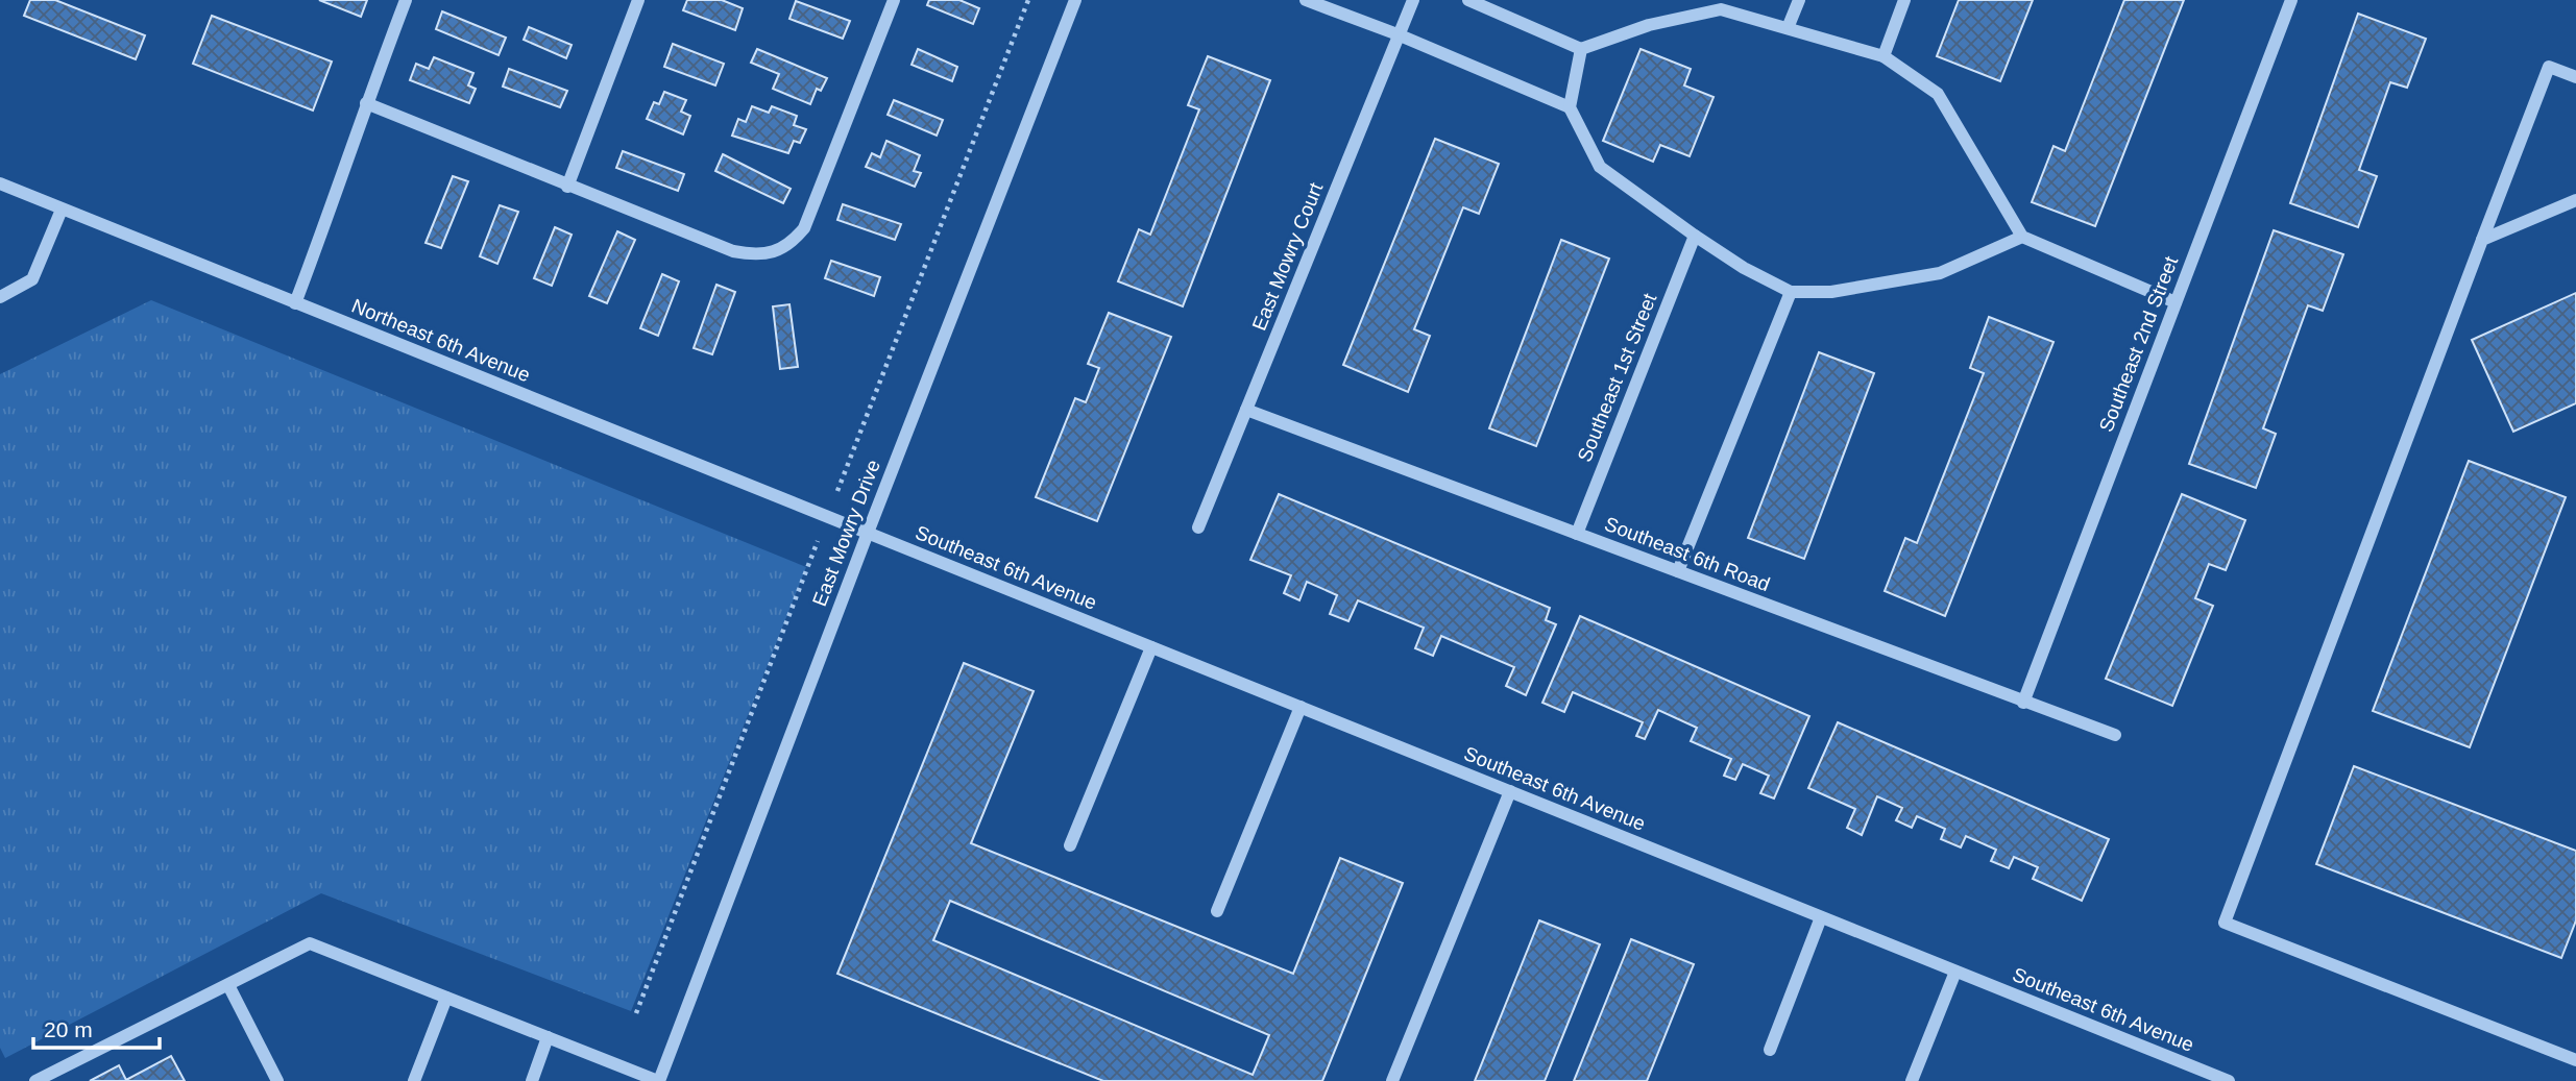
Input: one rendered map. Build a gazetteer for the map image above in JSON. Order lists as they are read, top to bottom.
{
  "streets": {
    "street": [
      "East Mowry Court",
      "Northeast 6th Avenue",
      "Southeast 2nd Street",
      "Southeast 1st Street",
      "East Mowry Drive",
      "Southeast 6th Road",
      "Southeast 6th Avenue"
    ]
  },
  "crossings": [
    ["East Mowry Court", "Southeast 6th Road"],
    ["Northeast 6th Avenue", "East Mowry Drive"],
    ["Northeast 6th Avenue", "Southeast 6th Avenue"],
    ["Southeast 2nd Street", "Southeast 6th Road"],
    ["Southeast 1st Street", "Southeast 6th Road"],
    ["East Mowry Drive", "Southeast 6th Avenue"]
  ],
  "scale_bar": "20 m"
}
